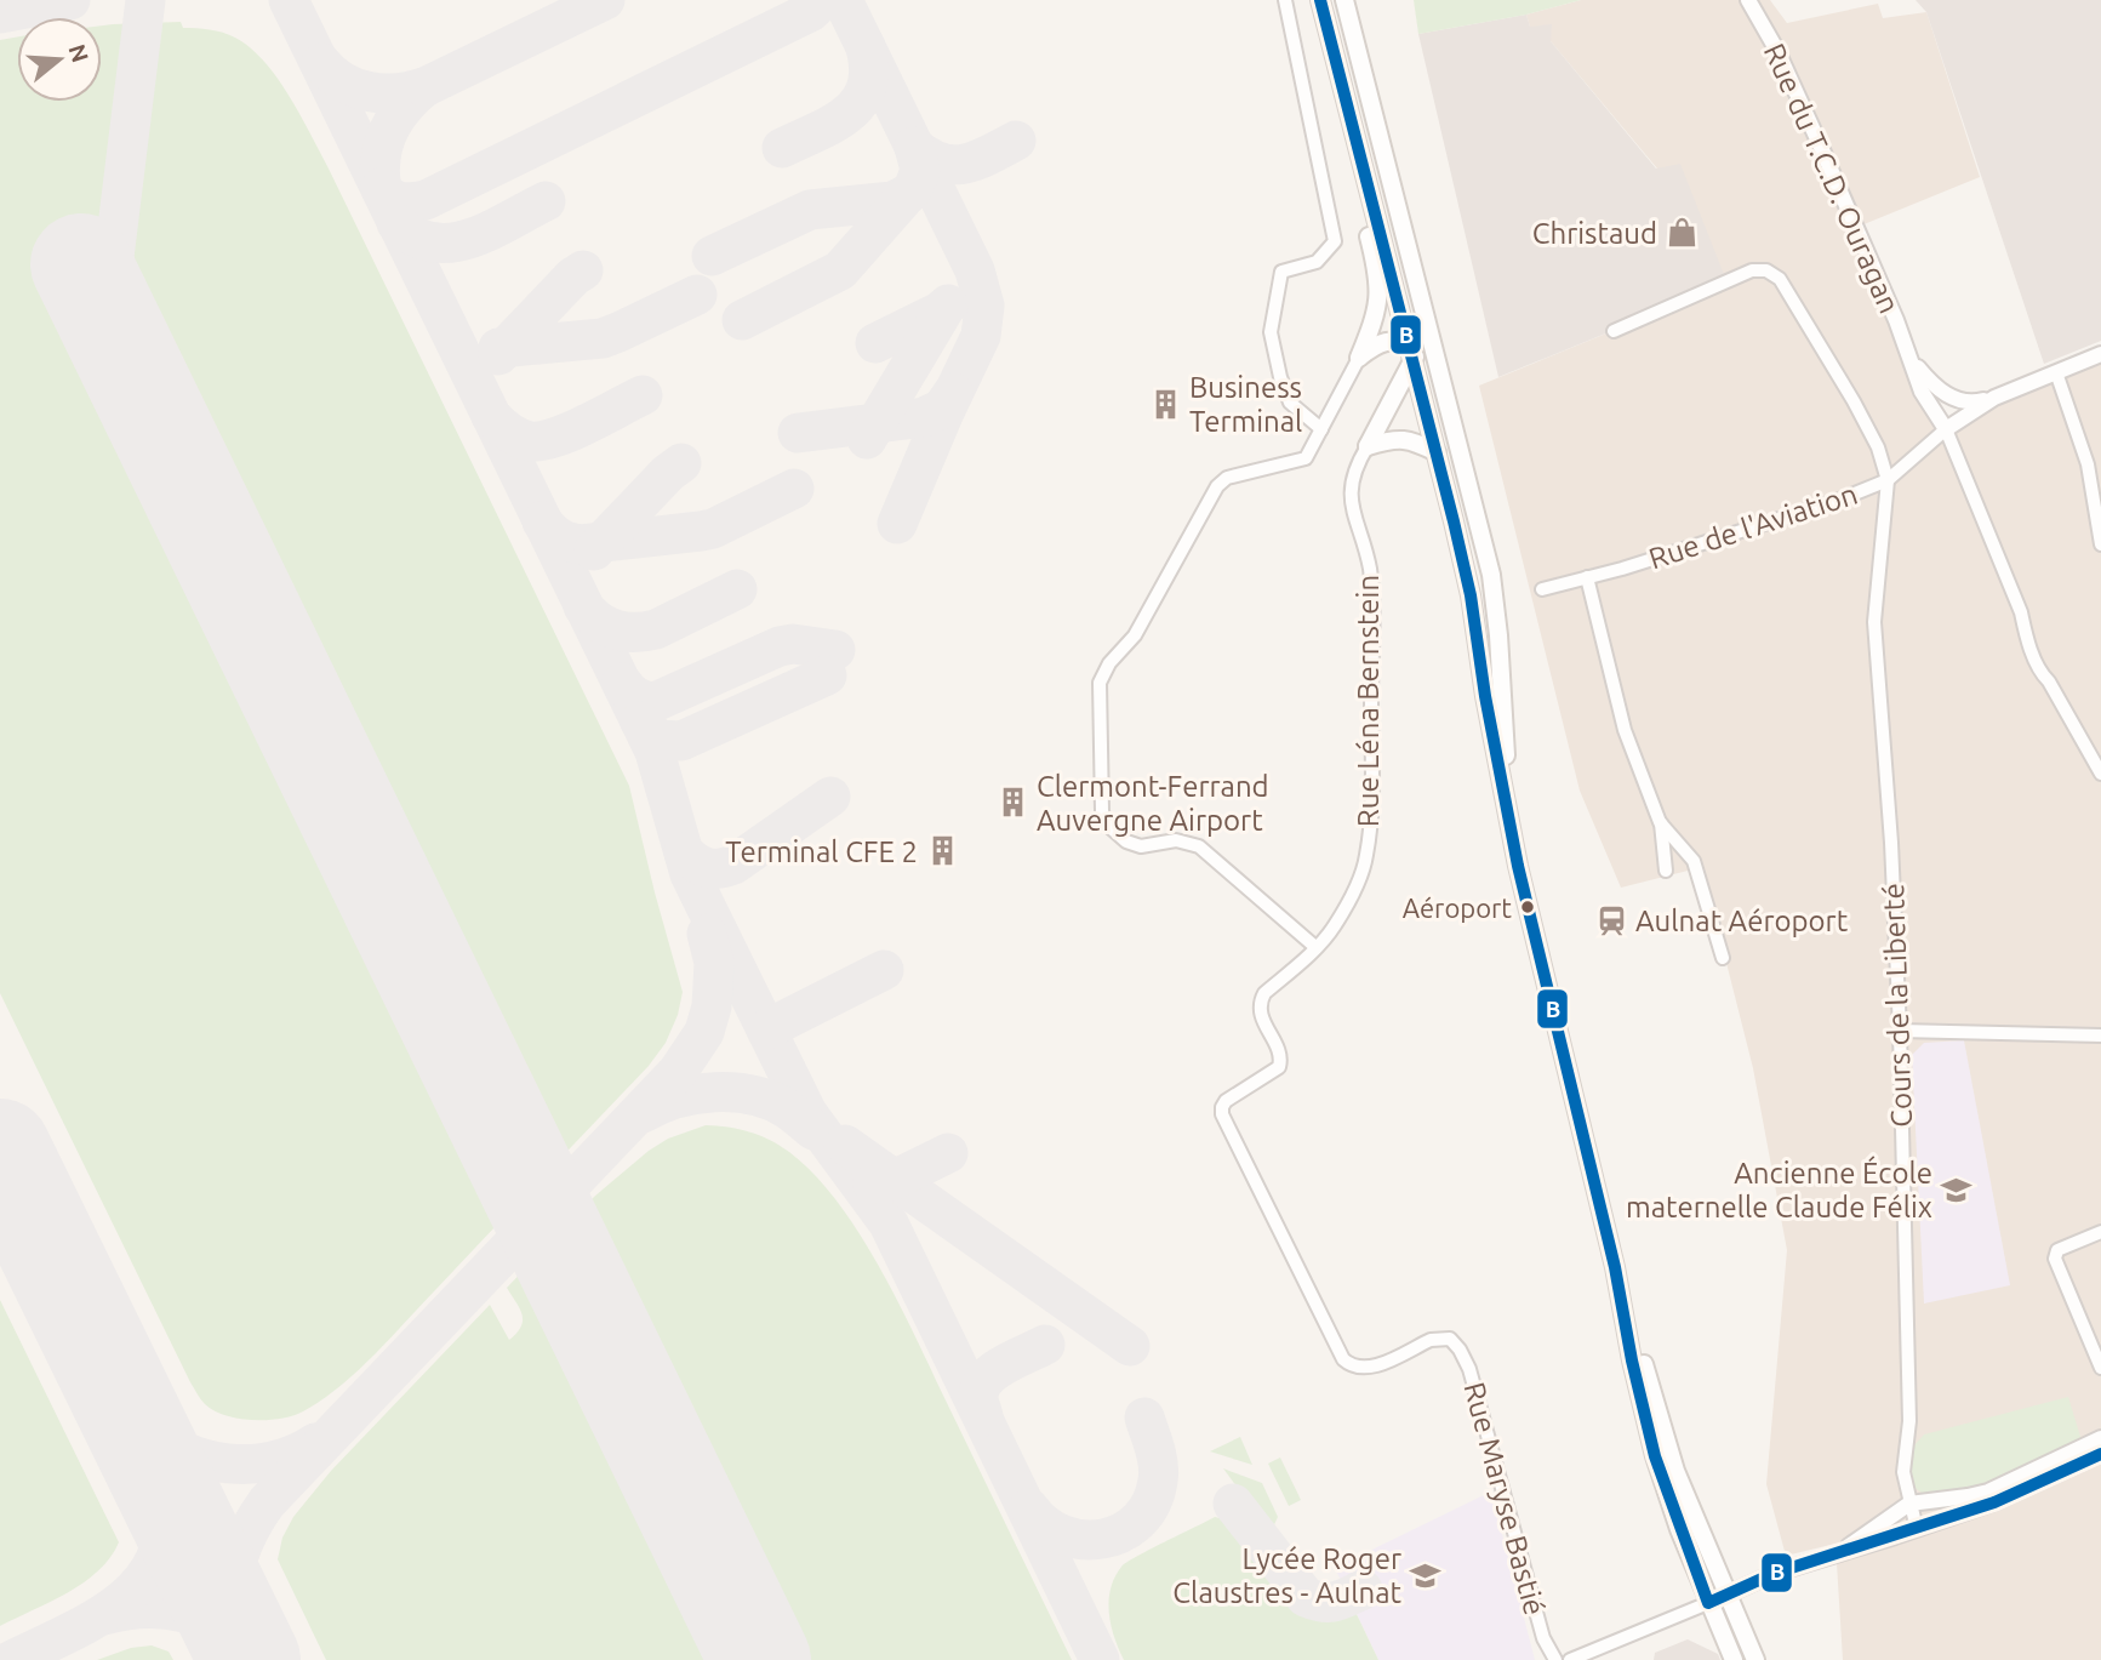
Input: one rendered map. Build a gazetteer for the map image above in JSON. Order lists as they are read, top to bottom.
{
  "streets": {
    "street": [
      "Rue du T.C.D. Ouragan",
      "Rue de l'Aviation",
      "Rue Léna Bernstein",
      "Cours de la Liberté",
      "Rue Maryse Bastié"
    ]
  },
  "crossings": [
    ["Rue du T.C.D. Ouragan", "Rue de l'Aviation"],
    ["Rue de l'Aviation", "Cours de la Liberté"],
    ["Rue Léna Bernstein", "Rue Maryse Bastié"]
  ],
  "places": {
    "shop": ["Christaud"],
    "building": ["Business Terminal", "Clermont-Ferrand Auvergne Airport", "Terminal CFE 2"],
    "other": ["Aéroport"],
    "station": ["Aulnat Aéroport"],
    "school or university": ["Ancienne École maternelle Claude Félix", "Lycée Roger Claustres - Aulnat"]
  },
  "lines": ["transit line B"],
  "north": "right"
}
